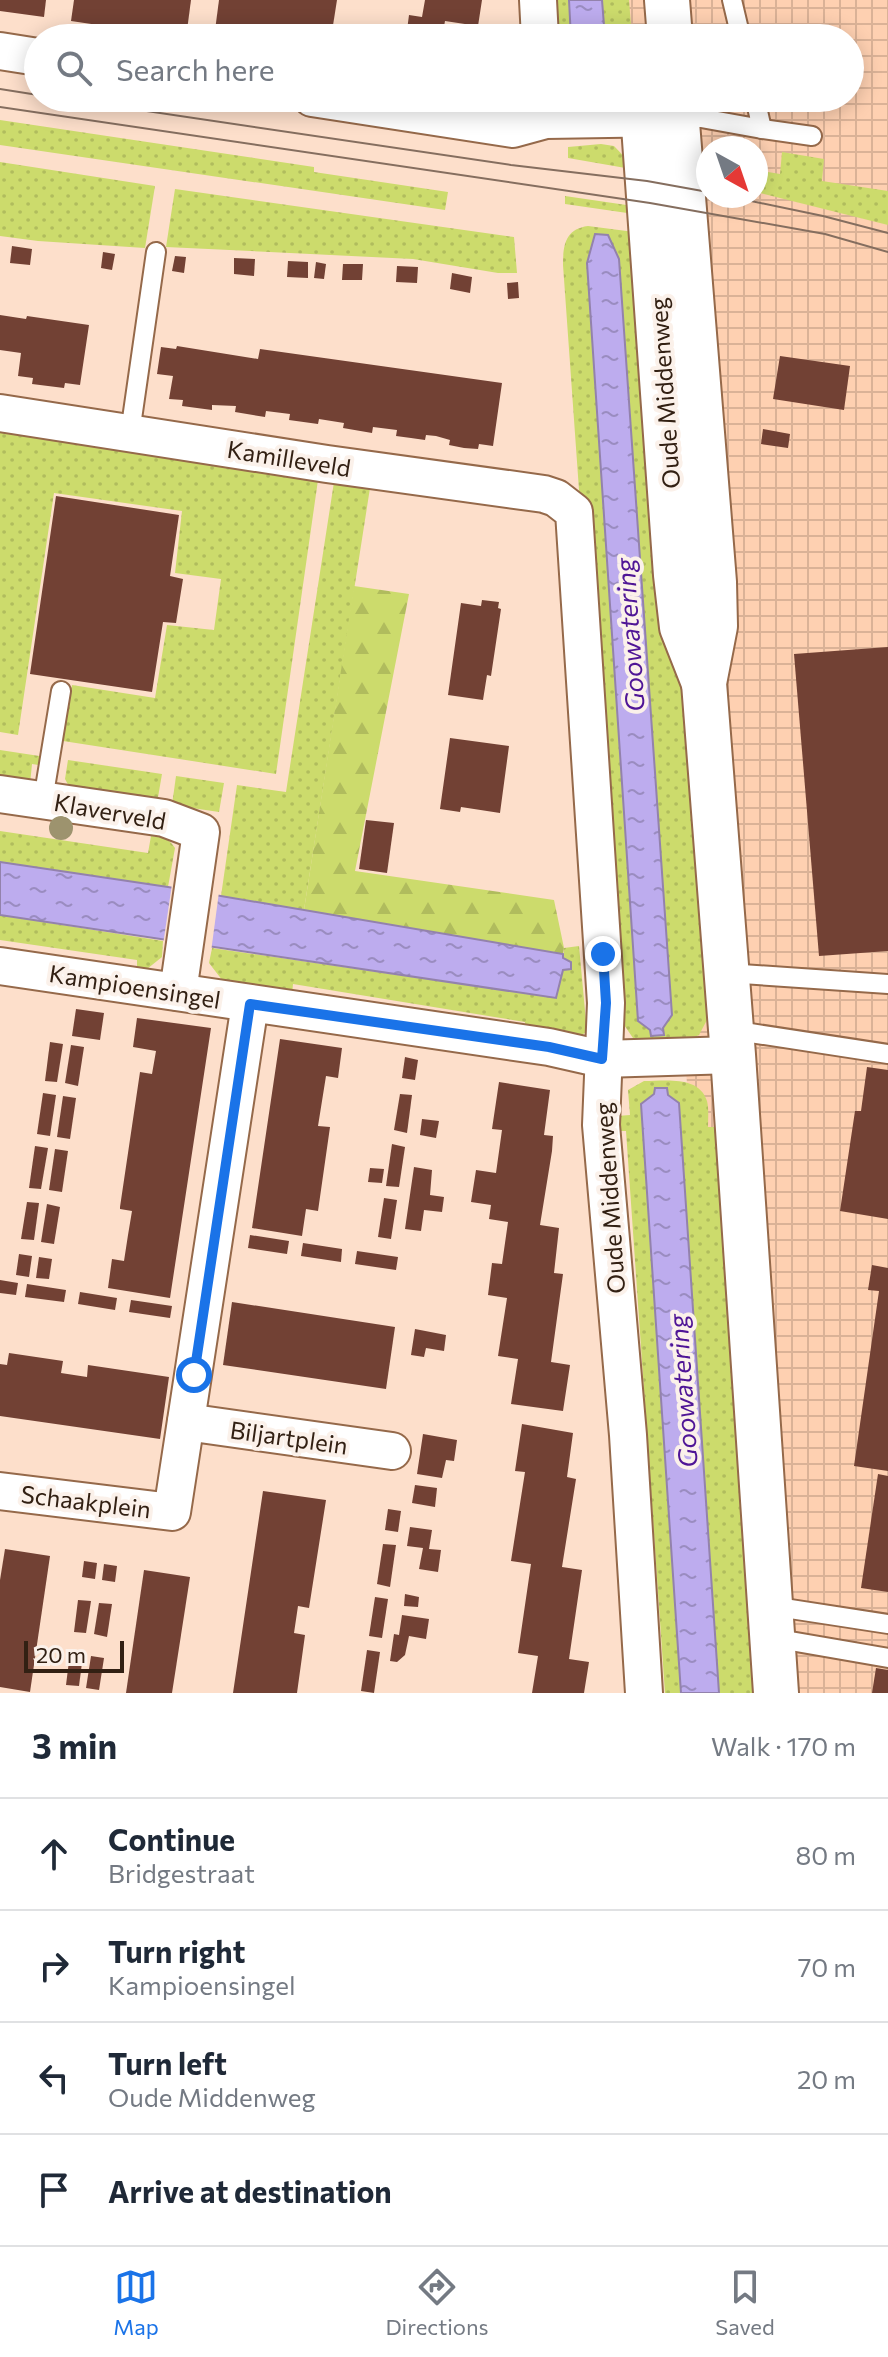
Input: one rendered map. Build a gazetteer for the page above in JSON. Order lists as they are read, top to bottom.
{
  "streets": {
    "street": [
      "Oude Middenweg",
      "Kamilleveld",
      "Klaverveld",
      "Kampioensingel",
      "Biljartplein",
      "Schaakplein"
    ]
  },
  "crossings": [
    ["Oude Middenweg", "Kamilleveld"],
    ["Oude Middenweg", "Kampioensingel"],
    ["Klaverveld", "Kampioensingel"],
    ["Biljartplein", "Schaakplein"]
  ],
  "water": ["Goowatering"],
  "scale_bar": "20 m",
  "north": "bottom right",
  "page": {
    "search": "Search here",
    "scale": "20 m",
    "heading": ["3 min", "Walk · 170 m"],
    "list": [
      ["Continue", "Bridgestraat", "80 m"],
      ["Turn right", "Kampioensingel", "70 m"],
      ["Turn left", "Oude Middenweg", "20 m"],
      "Arrive at destination"
    ],
    "nav": ["Map", "Directions", "Saved"]
  }
}
